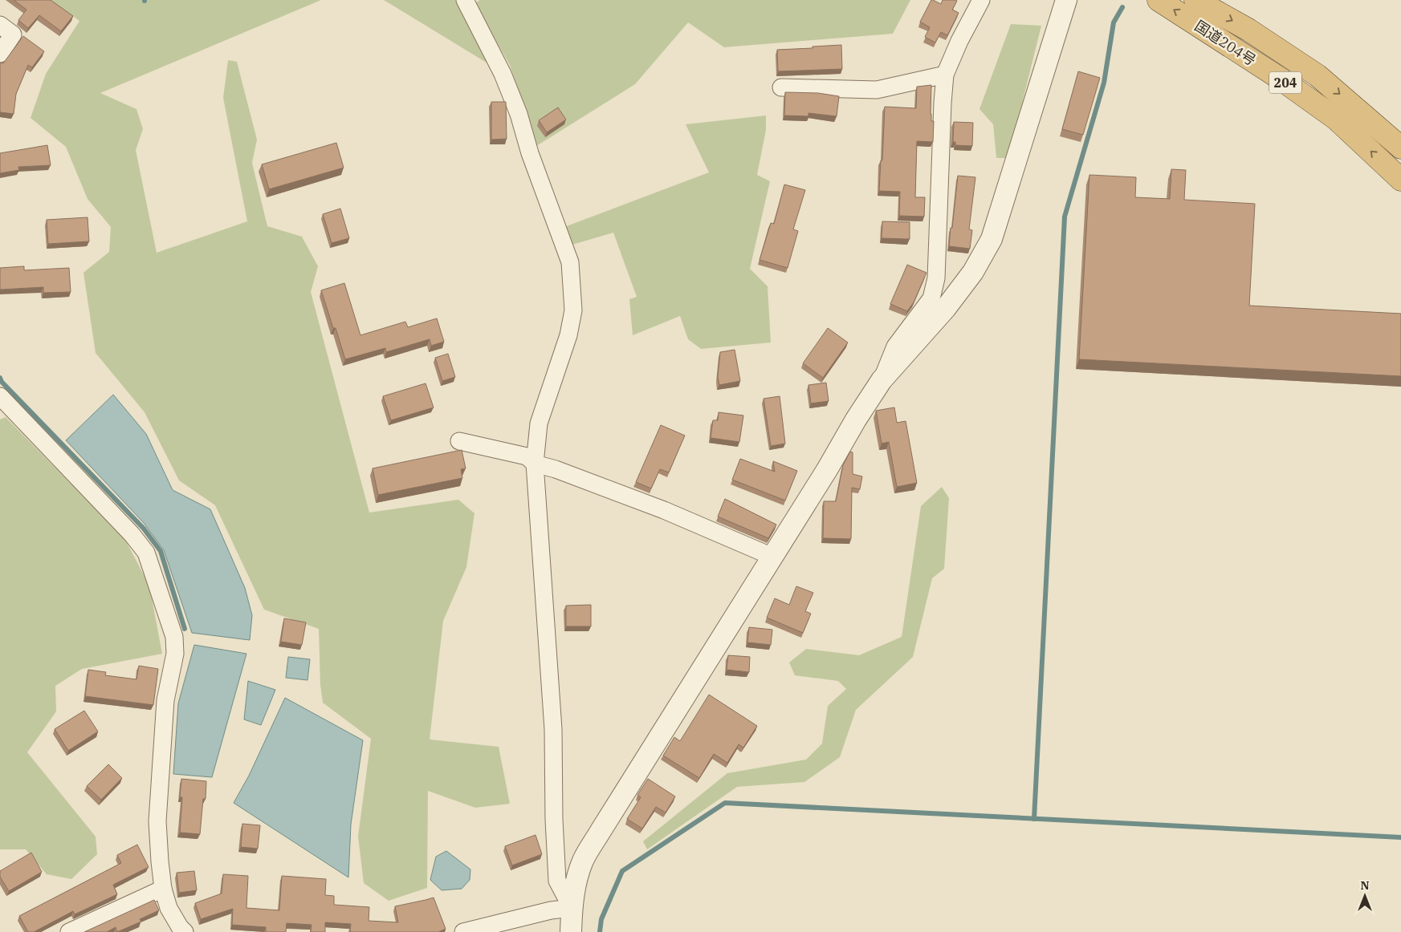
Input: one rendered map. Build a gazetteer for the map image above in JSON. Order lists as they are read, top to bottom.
{
  "streets": {
    "highway": ["国道204号", "204"]
  },
  "north": "top"
}
